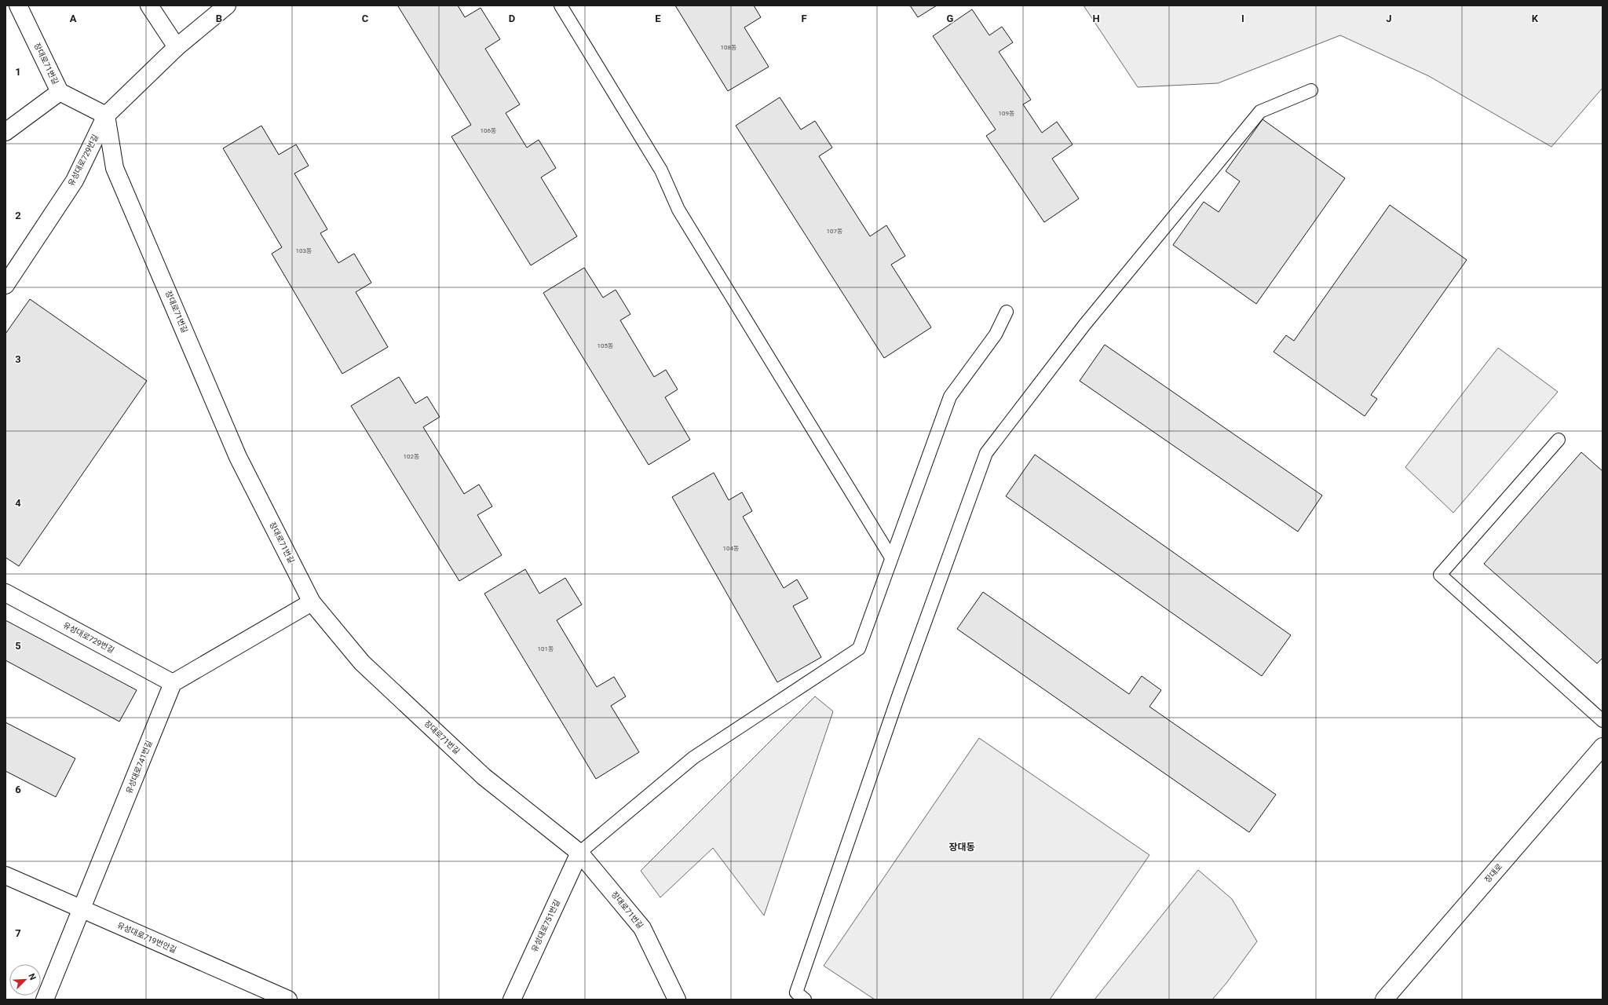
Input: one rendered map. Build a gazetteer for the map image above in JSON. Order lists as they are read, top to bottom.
{
  "streets": {
    "street": [
      "장대로71번길",
      "유성대로729번길",
      "유성대로741번길",
      "장대로",
      "유성대로751번길",
      "유성대로719번안길"
    ]
  },
  "crossings": [
    ["장대로71번길", "유성대로729번길"],
    ["장대로71번길", "유성대로751번길"],
    ["유성대로729번길", "유성대로741번길"],
    ["유성대로741번길", "유성대로719번안길"]
  ],
  "districts": ["장대동"],
  "house_numbers": [
    "108동",
    "109동",
    "106동",
    "107동",
    "103동",
    "105동",
    "102동",
    "104동",
    "101동"
  ],
  "north": "top right",
  "grid": {
    "columns": [
      "A",
      "B",
      "C",
      "D",
      "E",
      "F",
      "G",
      "H",
      "I",
      "J",
      "K"
    ],
    "rows": [
      "1",
      "2",
      "3",
      "4",
      "5",
      "6",
      "7"
    ]
  }
}
